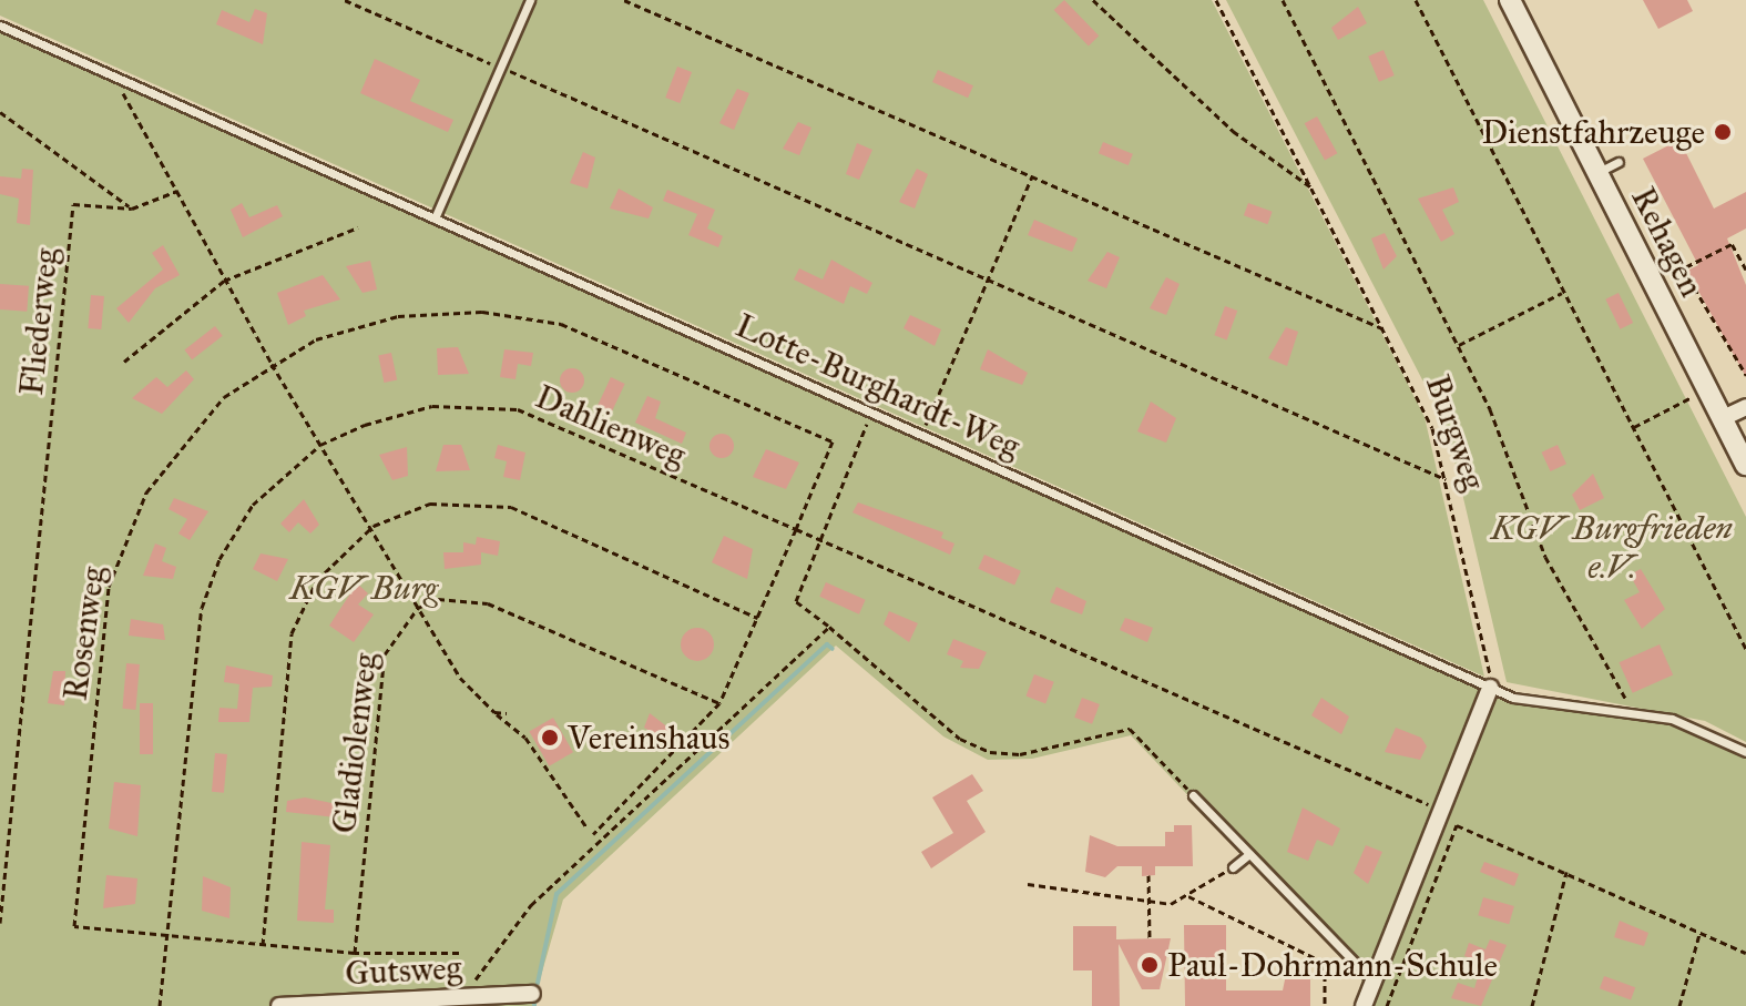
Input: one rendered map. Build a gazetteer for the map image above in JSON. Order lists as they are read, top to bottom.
{
  "streets": {
    "street": ["Rehagen", "Gutsweg"],
    "lane": ["Lotte-Burghardt-Weg"],
    "path": [
      "Fliederweg",
      "Dahlienweg",
      "Burgweg",
      "Rosenweg",
      "Gladiolenweg"
    ]
  },
  "crossings": [
    ["Lotte-Burghardt-Weg", "Burgweg"],
    ["Dahlienweg", "Rosenweg"],
    ["Rosenweg", "Gladiolenweg"]
  ],
  "parks": ["KGV Burgfrieden e.V.", "KGV Burg"],
  "places": ["Dienstfahrzeuge", "Vereinshaus", "Paul-Dohrmann-Schule"]
}
